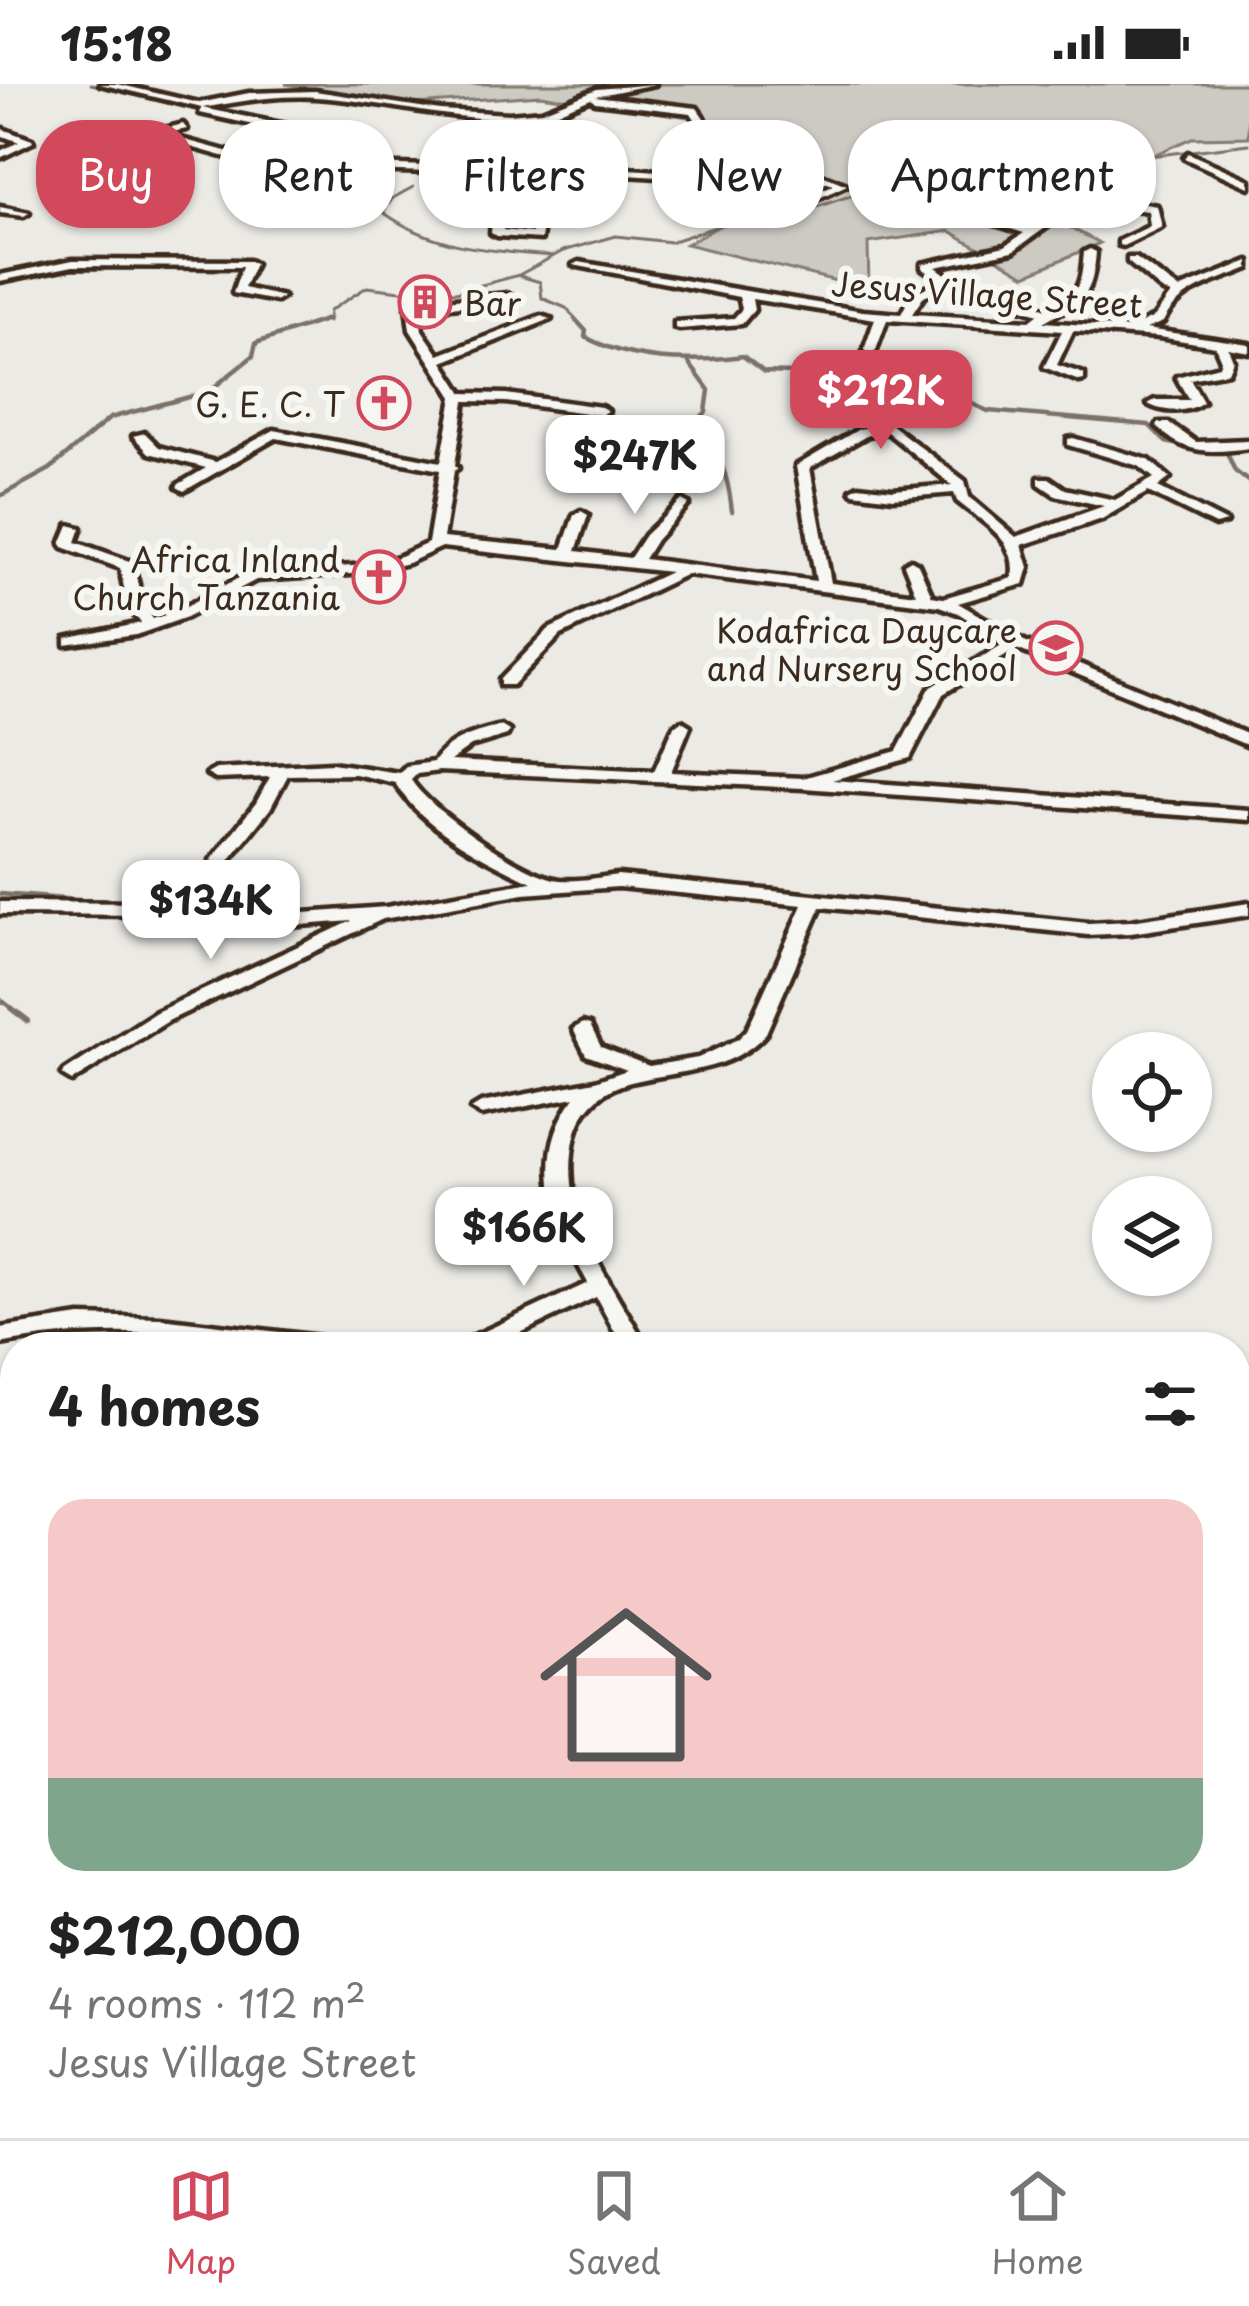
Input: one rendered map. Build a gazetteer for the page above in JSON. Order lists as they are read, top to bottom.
{
  "streets": {
    "street": ["Jesus Village Street"]
  },
  "places": {
    "building": ["Bar"],
    "church": ["G. E. C. T", "Africa Inland Church Tanzania"],
    "school or university": ["Kodafrica Daycare and Nursery School"]
  },
  "page": {
    "status": "15:18",
    "chip": [
      "Buy",
      "Rent",
      "Filters",
      "New",
      "Apartment"
    ],
    "price": [
      "$212K",
      "$247K",
      "$134K",
      "$166K"
    ],
    "heading": "4 homes",
    "list": [
      {
        "name": "$212,000",
        "note": "4 rooms · 112 m² · Jesus Village Street"
      }
    ],
    "tabs": ["Map", "Saved", "Home"]
  }
}
